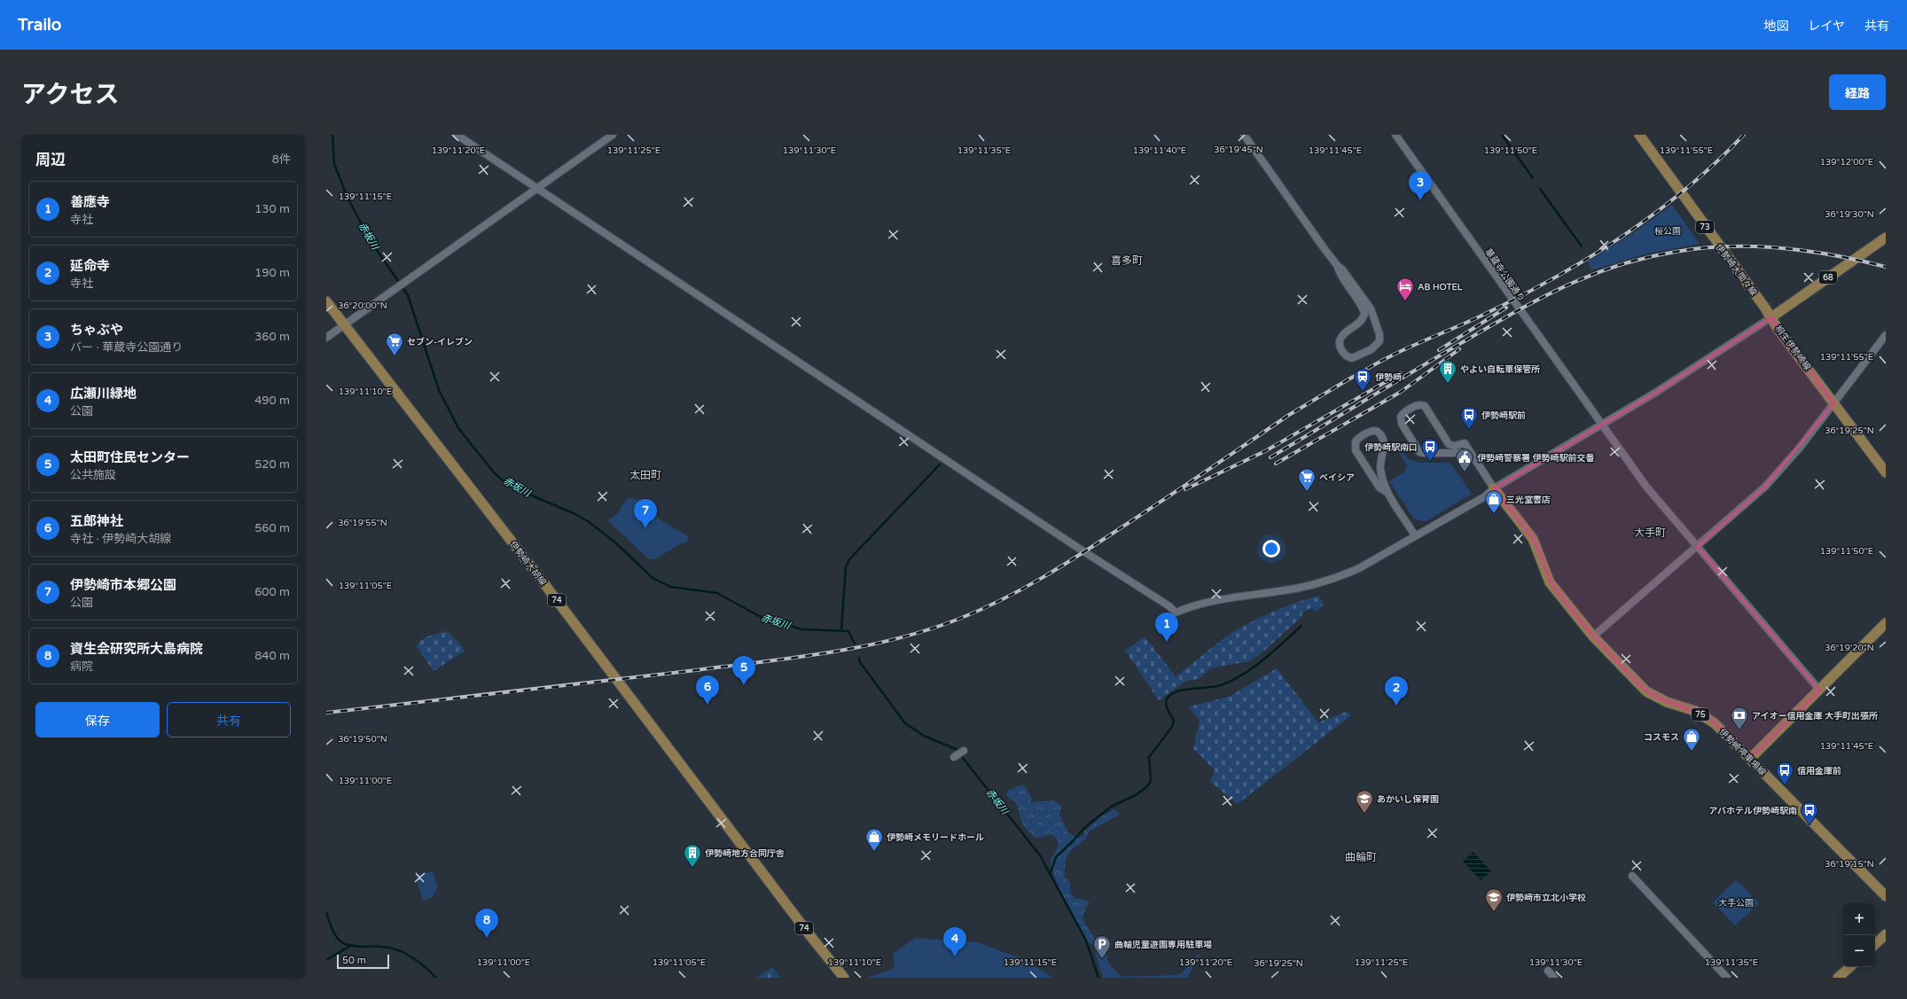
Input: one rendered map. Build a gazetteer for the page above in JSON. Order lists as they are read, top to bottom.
{
  "streets": {
    "main road": [
      "73",
      "伊勢崎大間々線",
      "68",
      "桐生伊勢崎線",
      "伊勢崎大胡線",
      "74",
      "75",
      "伊勢崎停車場線"
    ],
    "street": ["華蔵寺公園通り"]
  },
  "crossings": [
    ["伊勢崎大間々線", "桐生伊勢崎線"]
  ],
  "districts": [
    "喜多町",
    "太田町",
    "大手町",
    "曲輪町"
  ],
  "water": ["赤坂川"],
  "parks": ["桜公園", "大手公園"],
  "places": {
    "hotel": ["AB HOTEL"],
    "supermarket": ["セブン-イレブン", "ベイシア"],
    "building": ["やよい自転車保管所", "伊勢崎地方合同庁舎"],
    "station": ["伊勢崎"],
    "bus stop": [
      "伊勢崎駅前",
      "伊勢崎駅南口",
      "信用金庫前",
      "アパホテル伊勢崎駅南"
    ],
    "public building": ["伊勢崎警察署 伊勢崎駅前交番"],
    "shop": ["三光堂書店", "コスモス", "伊勢崎メモリードホール"],
    "bank": ["アイオー信用金庫 大手町出張所"],
    "school or university": ["あかいし保育園", "伊勢崎市立北小学校"],
    "parking": ["曲輪児童遊園専用駐車場"]
  },
  "scale_bar": "50 m",
  "page": {
    "header": "Trailo",
    "nav": ["地図", "レイヤ", "共有"],
    "title": "アクセス",
    "buttons": [
      "経路",
      ["保存", "共有"]
    ],
    "heading": ["周辺", "8件"],
    "pins": [
      "3",
      "7",
      "1",
      "5",
      "6",
      "2",
      "8",
      "4"
    ],
    "list": [
      {
        "mark": "1",
        "name": "善應寺",
        "note": "寺社",
        "value": "130 m"
      },
      {
        "mark": "2",
        "name": "延命寺",
        "note": "寺社",
        "value": "190 m"
      },
      {
        "mark": "3",
        "name": "ちゃぶや",
        "note": "バー · 華蔵寺公園通り",
        "value": "360 m"
      },
      {
        "mark": "4",
        "name": "広瀬川緑地",
        "note": "公園",
        "value": "490 m"
      },
      {
        "mark": "5",
        "name": "太田町住民センター",
        "note": "公共施設",
        "value": "520 m"
      },
      {
        "mark": "6",
        "name": "五郎神社",
        "note": "寺社 · 伊勢崎大胡線",
        "value": "560 m"
      },
      {
        "mark": "7",
        "name": "伊勢崎市本郷公園",
        "note": "公園",
        "value": "600 m"
      },
      {
        "mark": "8",
        "name": "資生会研究所大島病院",
        "note": "病院",
        "value": "840 m"
      }
    ],
    "map_buttons": ["+", "−"],
    "scale": "50 m"
  },
  "coordinates": [
    "36°19'45\"N",
    "139°11'40\"E",
    "139°11'55\"E",
    "139°11'20\"E",
    "139°11'25\"E",
    "139°11'30\"E",
    "139°11'35\"E",
    "139°11'45\"E",
    "139°11'50\"E",
    "139°12'00\"E",
    "139°11'15\"E",
    "36°19'30\"N",
    "36°20'00\"N",
    "139°11'10\"E",
    "36°19'25\"N",
    "36°19'55\"N",
    "139°11'05\"E",
    "36°19'20\"N",
    "36°19'50\"N",
    "139°11'00\"E",
    "36°19'15\"N"
  ]
}
